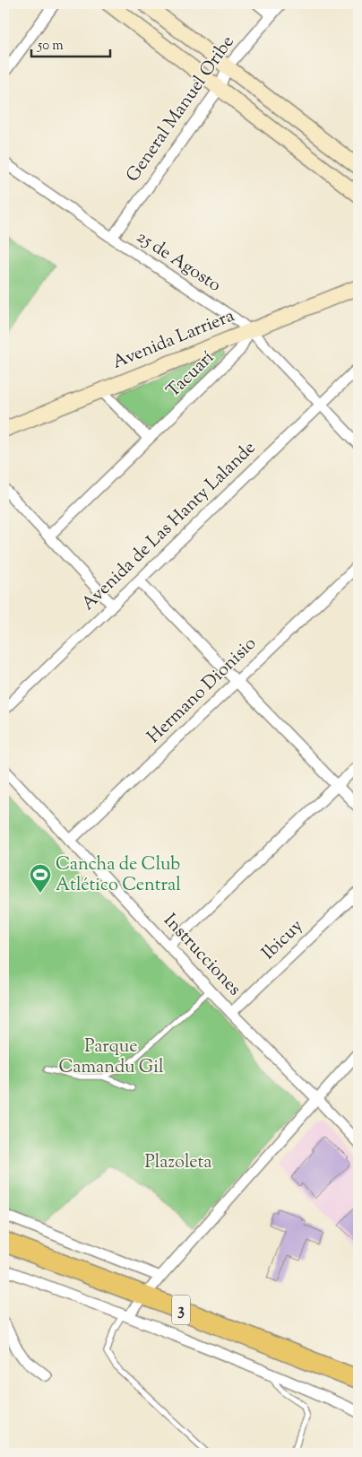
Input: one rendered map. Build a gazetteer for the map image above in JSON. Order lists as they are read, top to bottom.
{
  "streets": {
    "highway": ["3"],
    "street": [
      "General Manuel Oribe",
      "25 de Agosto",
      "Avenida Larriera",
      "Tacuarí",
      "Avenida de Las Hanty Lalande",
      "Hermano Dionisio",
      "Ibicuy",
      "Instrucciones"
    ]
  },
  "crossings": [
    ["General Manuel Oribe", "25 de Agosto"],
    ["25 de Agosto", "Avenida Larriera"],
    ["25 de Agosto", "Tacuarí"],
    ["25 de Agosto", "Avenida de Las Hanty Lalande"],
    ["Avenida Larriera", "Tacuarí"],
    ["Hermano Dionisio", "Instrucciones"],
    ["Ibicuy", "Instrucciones"]
  ],
  "parks": ["Parque Camandu Gil", "Plazoleta"],
  "places": {
    "sports": ["Cancha de Club Atlético Central"]
  },
  "scale_bar": "50 m"
}
